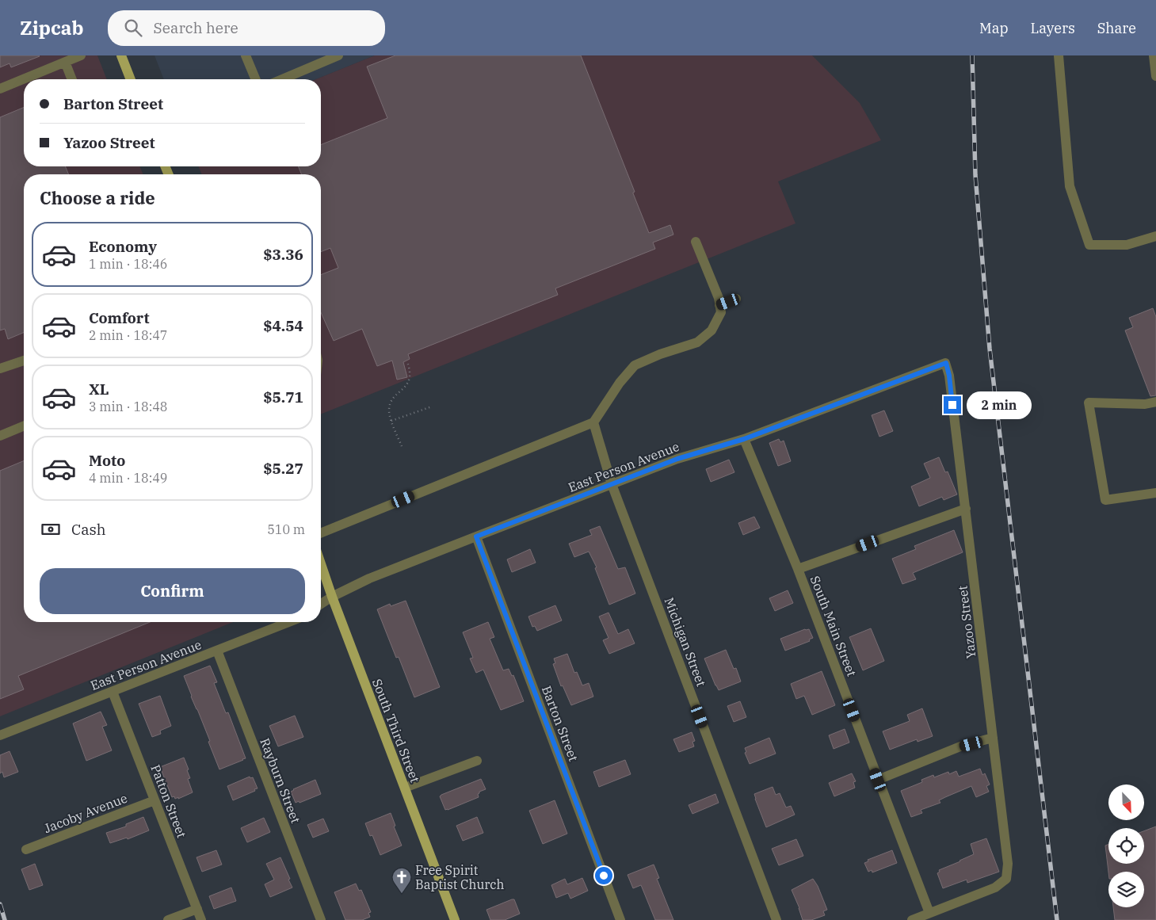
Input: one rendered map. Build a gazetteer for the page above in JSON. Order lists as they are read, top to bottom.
{
  "streets": {
    "main road": ["South Third Street"],
    "street": [
      "East Person Avenue",
      "Yazoo Street",
      "South Main Street",
      "Michigan Street",
      "Barton Street",
      "Rayburn Street",
      "Patton Street",
      "Jacoby Avenue"
    ]
  },
  "crossings": [
    ["East Person Avenue", "Yazoo Street"],
    ["East Person Avenue", "South Main Street"],
    ["East Person Avenue", "Michigan Street"],
    ["East Person Avenue", "Barton Street"],
    ["East Person Avenue", "South Third Street"],
    ["East Person Avenue", "Rayburn Street"],
    ["East Person Avenue", "Patton Street"],
    ["Yazoo Street", "South Main Street"],
    ["Patton Street", "Jacoby Avenue"]
  ],
  "places": {
    "church": ["Free Spirit Baptist Church"]
  },
  "north": "bottom right",
  "page": {
    "header": "Zipcab",
    "search": "Search here",
    "nav": ["Map", "Layers", "Share"],
    "banner": ["Barton Street", "Yazoo Street"],
    "heading": "Choose a ride",
    "list": [
      {
        "name": "Economy",
        "note": "1 min · 18:46",
        "value": "$3.36"
      },
      {
        "name": "Comfort",
        "note": "2 min · 18:47",
        "value": "$4.54"
      },
      {
        "name": "XL",
        "note": "3 min · 18:48",
        "value": "$5.71"
      },
      {
        "name": "Moto",
        "note": "4 min · 18:49",
        "value": "$5.27"
      }
    ],
    "bubble": "2 min",
    "pay": ["Cash", "510 m"],
    "buttons": "Confirm"
  }
}
